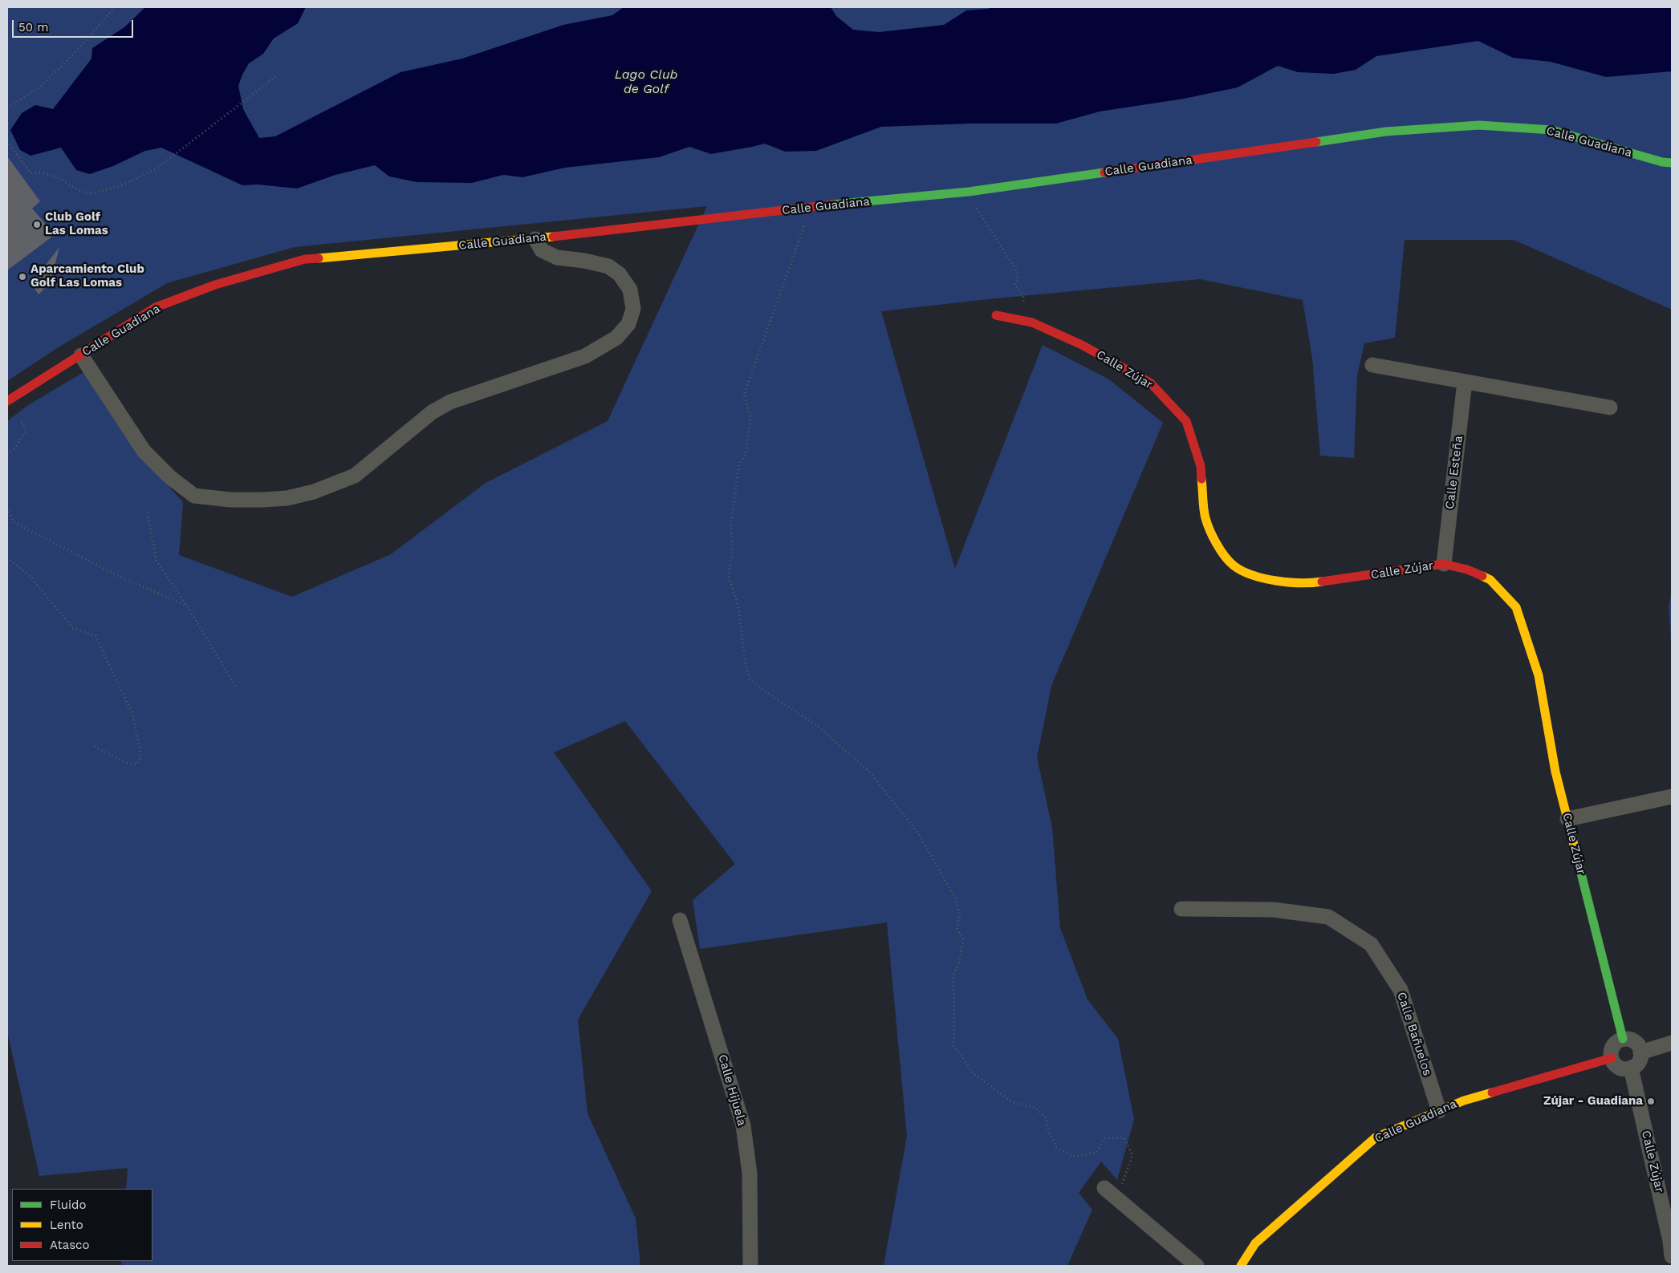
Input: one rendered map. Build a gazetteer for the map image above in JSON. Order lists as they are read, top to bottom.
{
  "streets": {
    "street": [
      "Calle Guadiana",
      "Calle Zújar",
      "Calle Esteña",
      "Calle Bañuelos",
      "Calle Hijuela"
    ]
  },
  "crossings": [
    ["Calle Guadiana", "Calle Zújar"],
    ["Calle Guadiana", "Calle Bañuelos"],
    ["Calle Zújar", "Calle Esteña"]
  ],
  "water": ["Lago Club de Golf"],
  "places": ["Club Golf Las Lomas", "Aparcamiento Club Golf Las Lomas", "Zújar - Guadiana"],
  "legend": ["Fluido", "Lento", "Atasco"],
  "scale_bar": "50 m"
}
